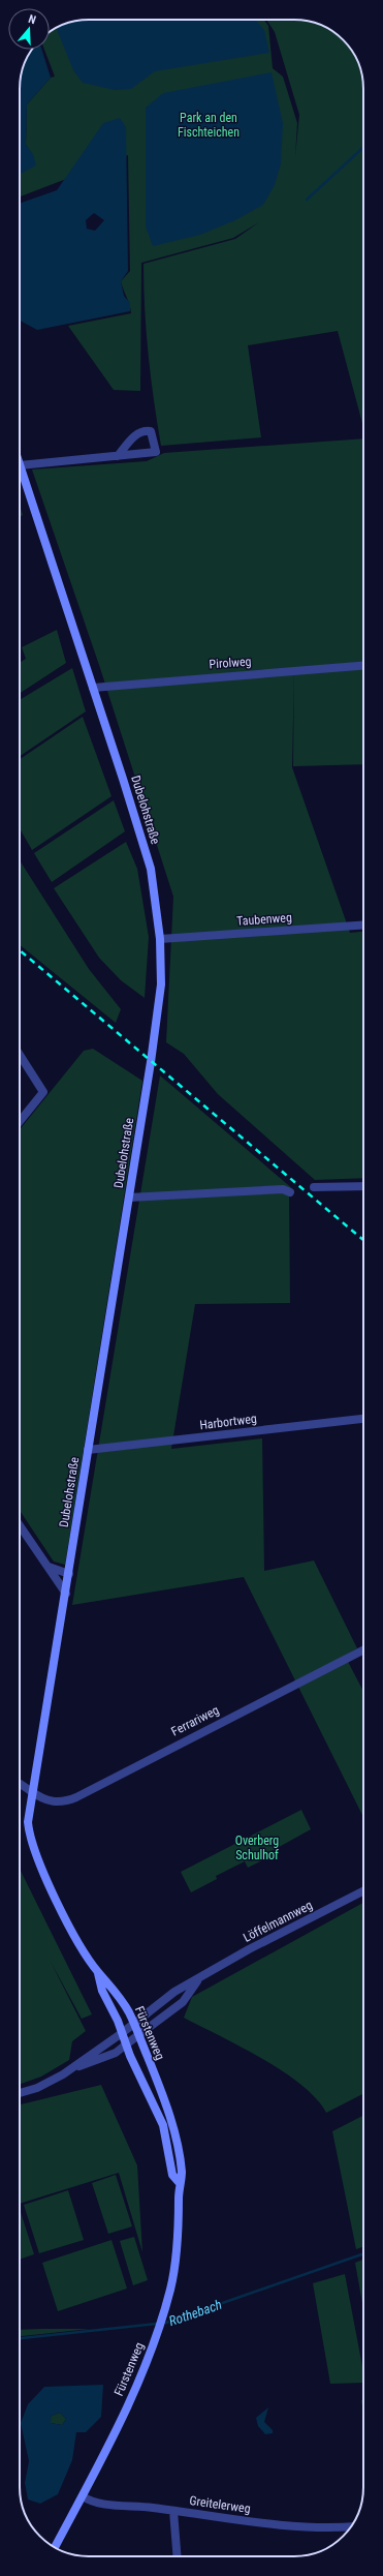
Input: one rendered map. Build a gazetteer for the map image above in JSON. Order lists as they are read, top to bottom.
{
  "streets": {
    "main road": ["Dubelohstraße", "Fürstenweg"],
    "street": [
      "Pirolweg",
      "Taubenweg",
      "Harbortweg",
      "Ferrariweg",
      "Löffelmannweg",
      "Greitelerweg"
    ]
  },
  "crossings": [
    ["Pirolweg", "Dubelohstraße"],
    ["Dubelohstraße", "Taubenweg"],
    ["Dubelohstraße", "Harbortweg"],
    ["Dubelohstraße", "Ferrariweg"],
    ["Dubelohstraße", "Fürstenweg"],
    ["Ferrariweg", "Fürstenweg"],
    ["Löffelmannweg", "Fürstenweg"],
    ["Fürstenweg", "Greitelerweg"]
  ],
  "water": ["Rothebach"],
  "parks": ["Park an den Fischteichen", "Overberg Schulhof"],
  "north": "top"
}
